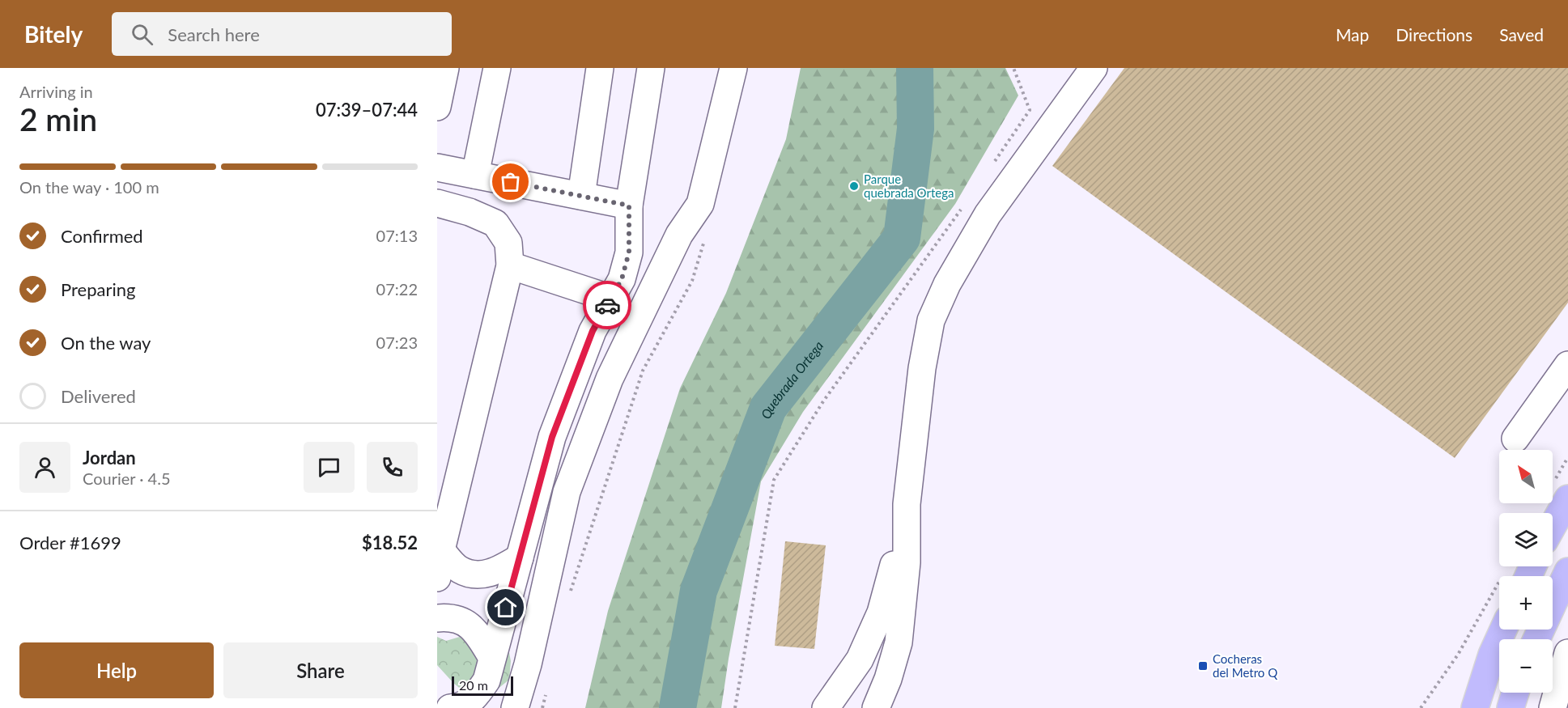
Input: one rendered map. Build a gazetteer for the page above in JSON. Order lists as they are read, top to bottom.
{
  "water": ["Quebrada Ortega"],
  "places": {
    "other": ["Parque quebrada Ortega"],
    "transit": ["Cocheras del Metro Q"]
  },
  "scale_bar": "20 m",
  "north": "top left",
  "page": {
    "header": "Bitely",
    "search": "Search here",
    "nav": ["Map", "Directions", "Saved"],
    "heading": ["2 min", "Arriving in", "07:39–07:44"],
    "panel": [
      "Jordan",
      "Courier · 4.5",
      "Order #1699",
      "$18.52"
    ],
    "bar": "On the way · 100 m",
    "list": [
      ["Confirmed", "07:13"],
      ["Preparing", "07:22"],
      ["On the way", "07:23"],
      "Delivered"
    ],
    "map_buttons": ["+", "−"],
    "buttons": ["Help", "Share"],
    "scale": "20 m"
  }
}
